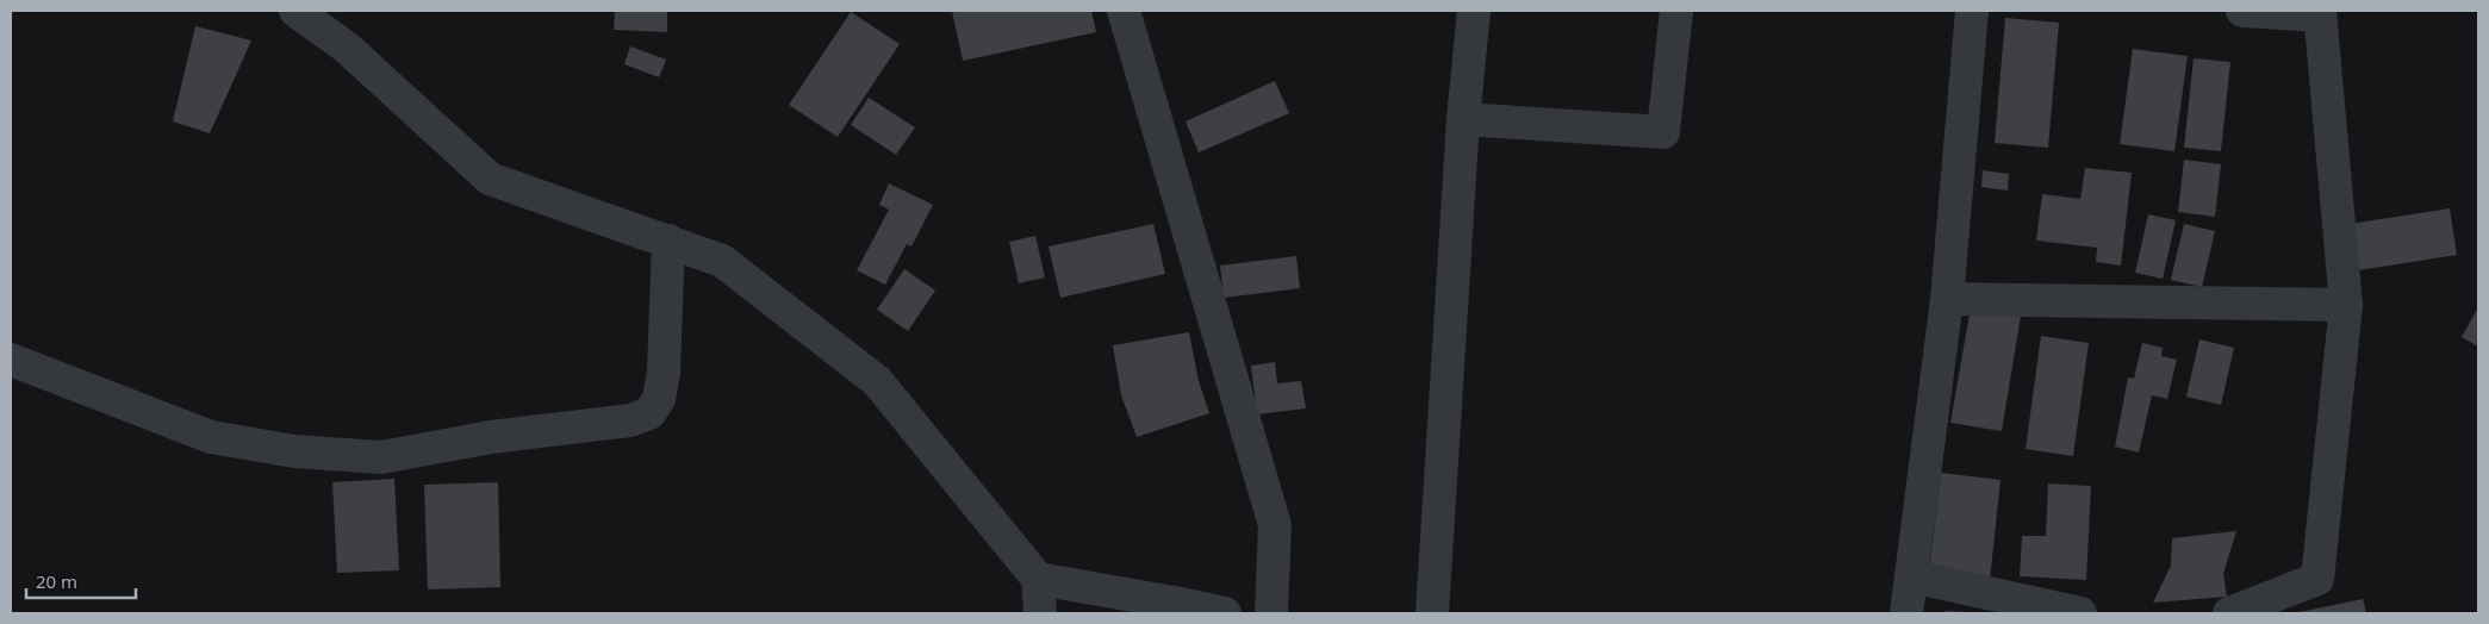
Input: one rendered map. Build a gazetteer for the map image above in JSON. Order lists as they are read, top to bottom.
{
  "scale_bar": "20 m"
}
